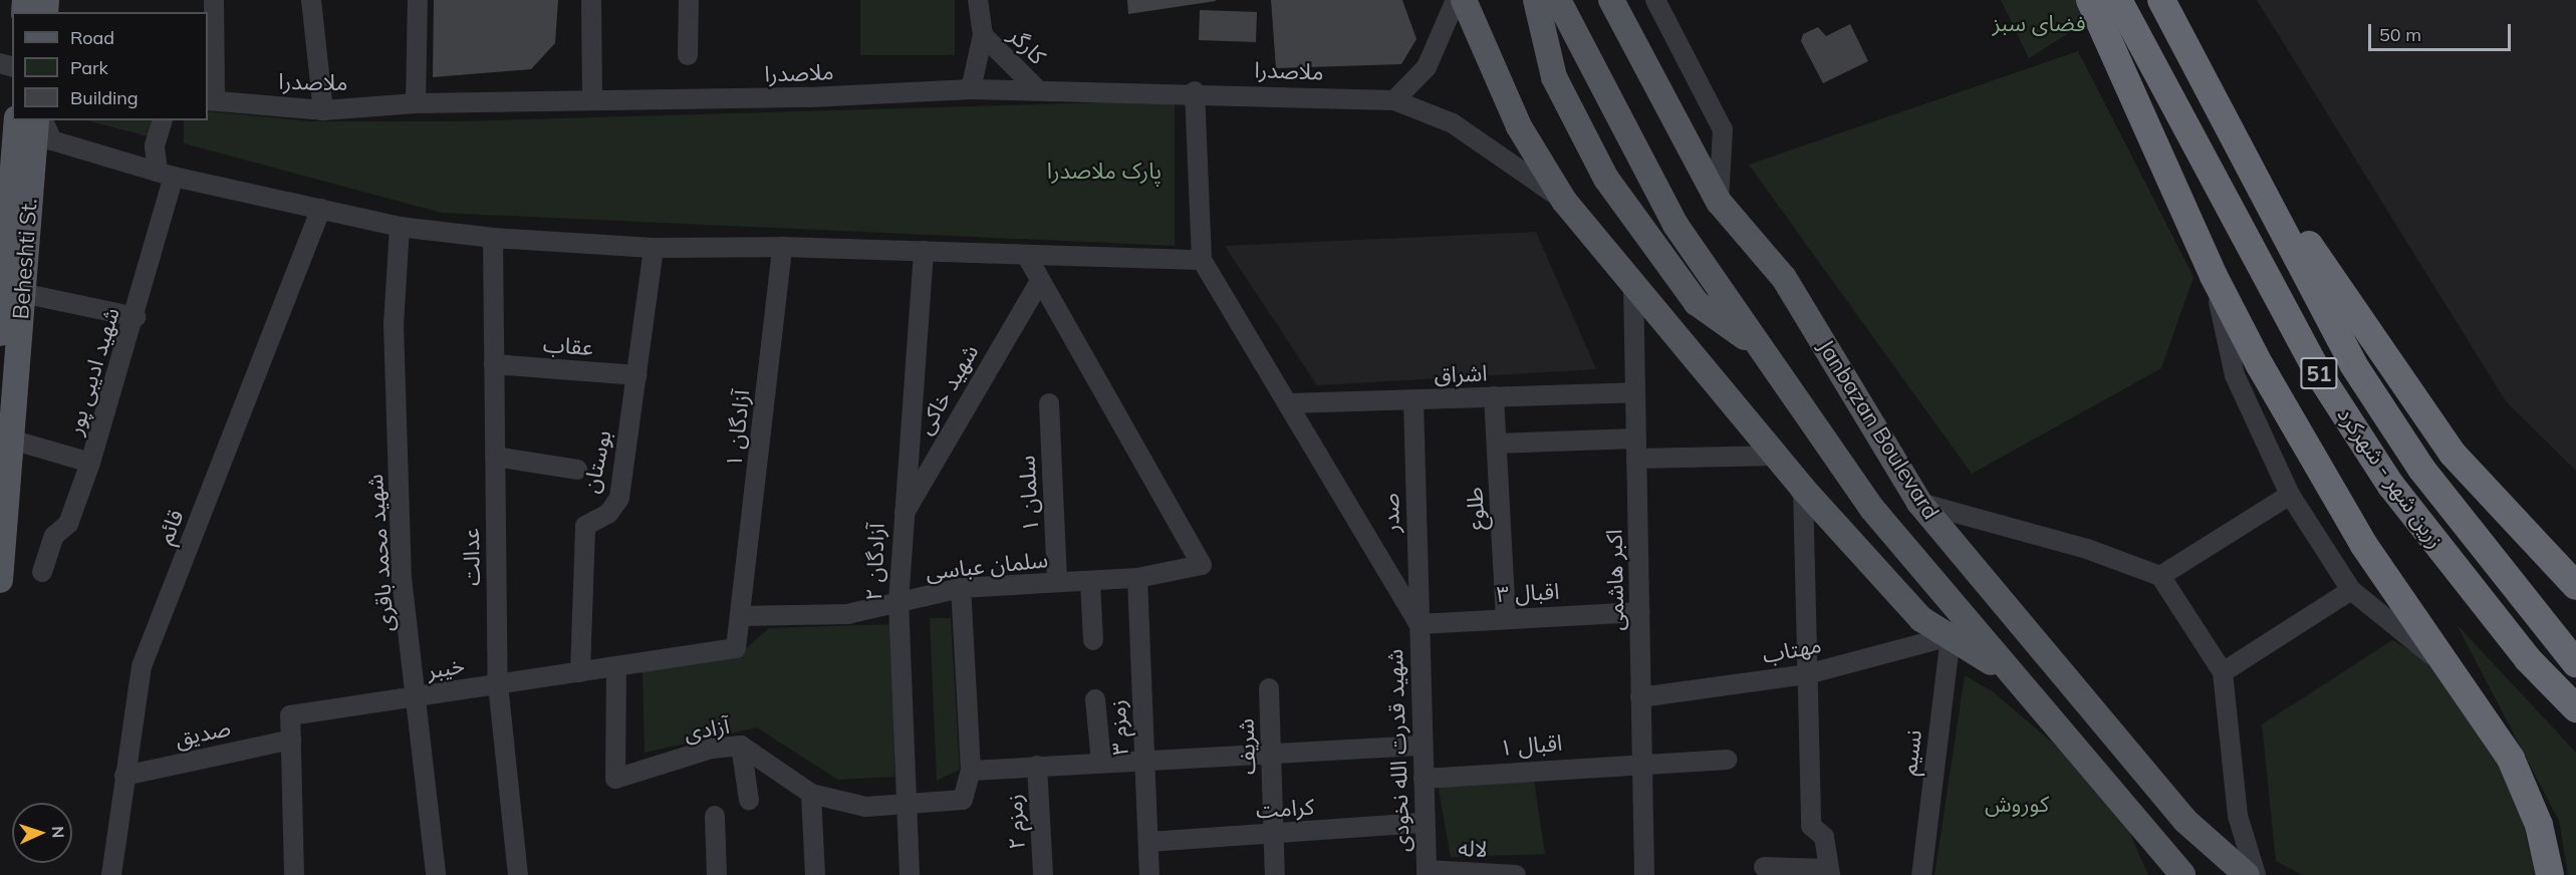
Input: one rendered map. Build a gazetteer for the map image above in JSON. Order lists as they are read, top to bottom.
{
  "streets": {
    "highway": ["51", "زرین شهر - شهرکرد"],
    "main road": ["Beheshti St.", "Janbazan Boulevard"],
    "street": [
      "کارگر",
      "ملاصدرا",
      "عقاب",
      "شهید ادیبی پور",
      "اشراق",
      "شهید خاکی",
      "آزادگان ۱",
      "بوستان",
      "سلمان ۱",
      "طلوع",
      "صدر",
      "قائم",
      "شهید محمد باقری",
      "عدالت",
      "آزادگان ۲",
      "سلمان عباسی",
      "اکبر هاشمی",
      "اقبال ۳",
      "مهتاب",
      "خیبر",
      "زمزم ۳",
      "آزادی",
      "صدیق",
      "اقبال ۱",
      "شریف",
      "شهید قدرت الله نخودی",
      "نسیم",
      "کرامت",
      "زمزم ۲",
      "لاله"
    ]
  },
  "crossings": [
    ["کارگر", "ملاصدرا"],
    ["عقاب", "بوستان"],
    ["عقاب", "عدالت"],
    ["اشراق", "طلوع"],
    ["اشراق", "صدر"],
    ["اشراق", "اکبر هاشمی"],
    ["شهید خاکی", "آزادگان ۲"],
    ["شهید خاکی", "سلمان عباسی"],
    ["آزادگان ۱", "سلمان عباسی"],
    ["آزادگان ۱", "خیبر"],
    ["بوستان", "خیبر"],
    ["سلمان ۱", "سلمان عباسی"],
    ["طلوع", "اقبال ۳"],
    ["صدر", "اقبال ۳"],
    ["صدر", "شهید قدرت الله نخودی"],
    ["قائم", "صدیق"],
    ["شهید محمد باقری", "خیبر"],
    ["عدالت", "خیبر"],
    ["آزادگان ۲", "سلمان عباسی"],
    ["آزادگان ۲", "آزادی"],
    ["سلمان عباسی", "خیبر"],
    ["سلمان عباسی", "زمزم ۳"],
    ["اکبر هاشمی", "اقبال ۳"],
    ["اکبر هاشمی", "مهتاب"],
    ["اکبر هاشمی", "اقبال ۱"],
    ["اقبال ۳", "شهید قدرت الله نخودی"],
    ["مهتاب", "نسیم"],
    ["خیبر", "آزادی"],
    ["خیبر", "صدیق"],
    ["زمزم ۳", "کرامت"],
    ["اقبال ۱", "شهید قدرت الله نخودی"],
    ["شریف", "کرامت"],
    ["شهید قدرت الله نخودی", "کرامت"],
    ["شهید قدرت الله نخودی", "لاله"]
  ],
  "parks": ["فضای سبز", "پارک ملاصدرا", "کوروش"],
  "legend": ["Road", "Park", "Building"],
  "scale_bar": "50 m",
  "north": "right"
}
